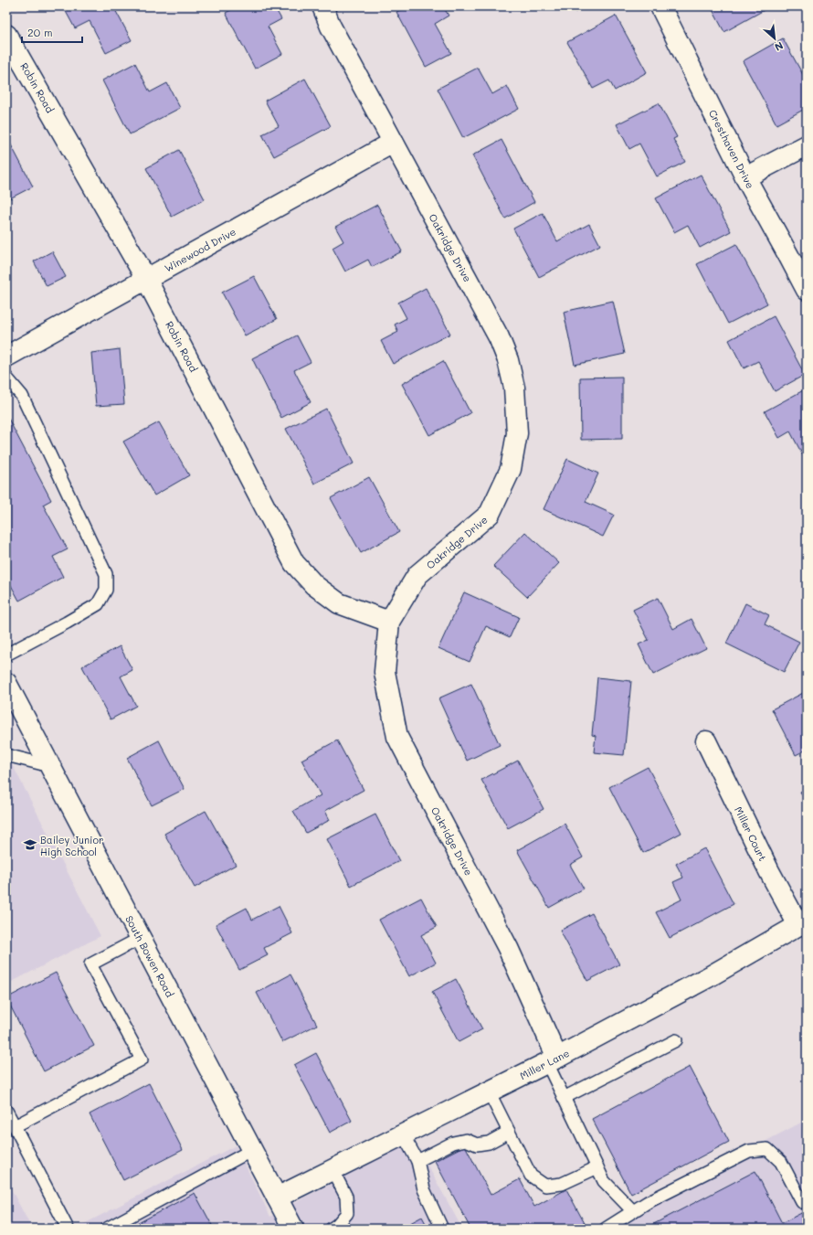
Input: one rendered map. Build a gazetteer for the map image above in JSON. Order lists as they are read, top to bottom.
{
  "streets": {
    "street": [
      "Robin Road",
      "Cresthaven Drive",
      "Oakridge Drive",
      "Winewood Drive",
      "Miller Court",
      "South Bowen Road",
      "Miller Lane"
    ]
  },
  "crossings": [
    ["Robin Road", "Oakridge Drive"],
    ["Robin Road", "Winewood Drive"],
    ["Oakridge Drive", "Winewood Drive"],
    ["Oakridge Drive", "Miller Lane"],
    ["Miller Court", "Miller Lane"],
    ["South Bowen Road", "Miller Lane"]
  ],
  "places": {
    "school or university": ["Bailey Junior High School"]
  },
  "scale_bar": "20 m",
  "north": "bottom right"
}
